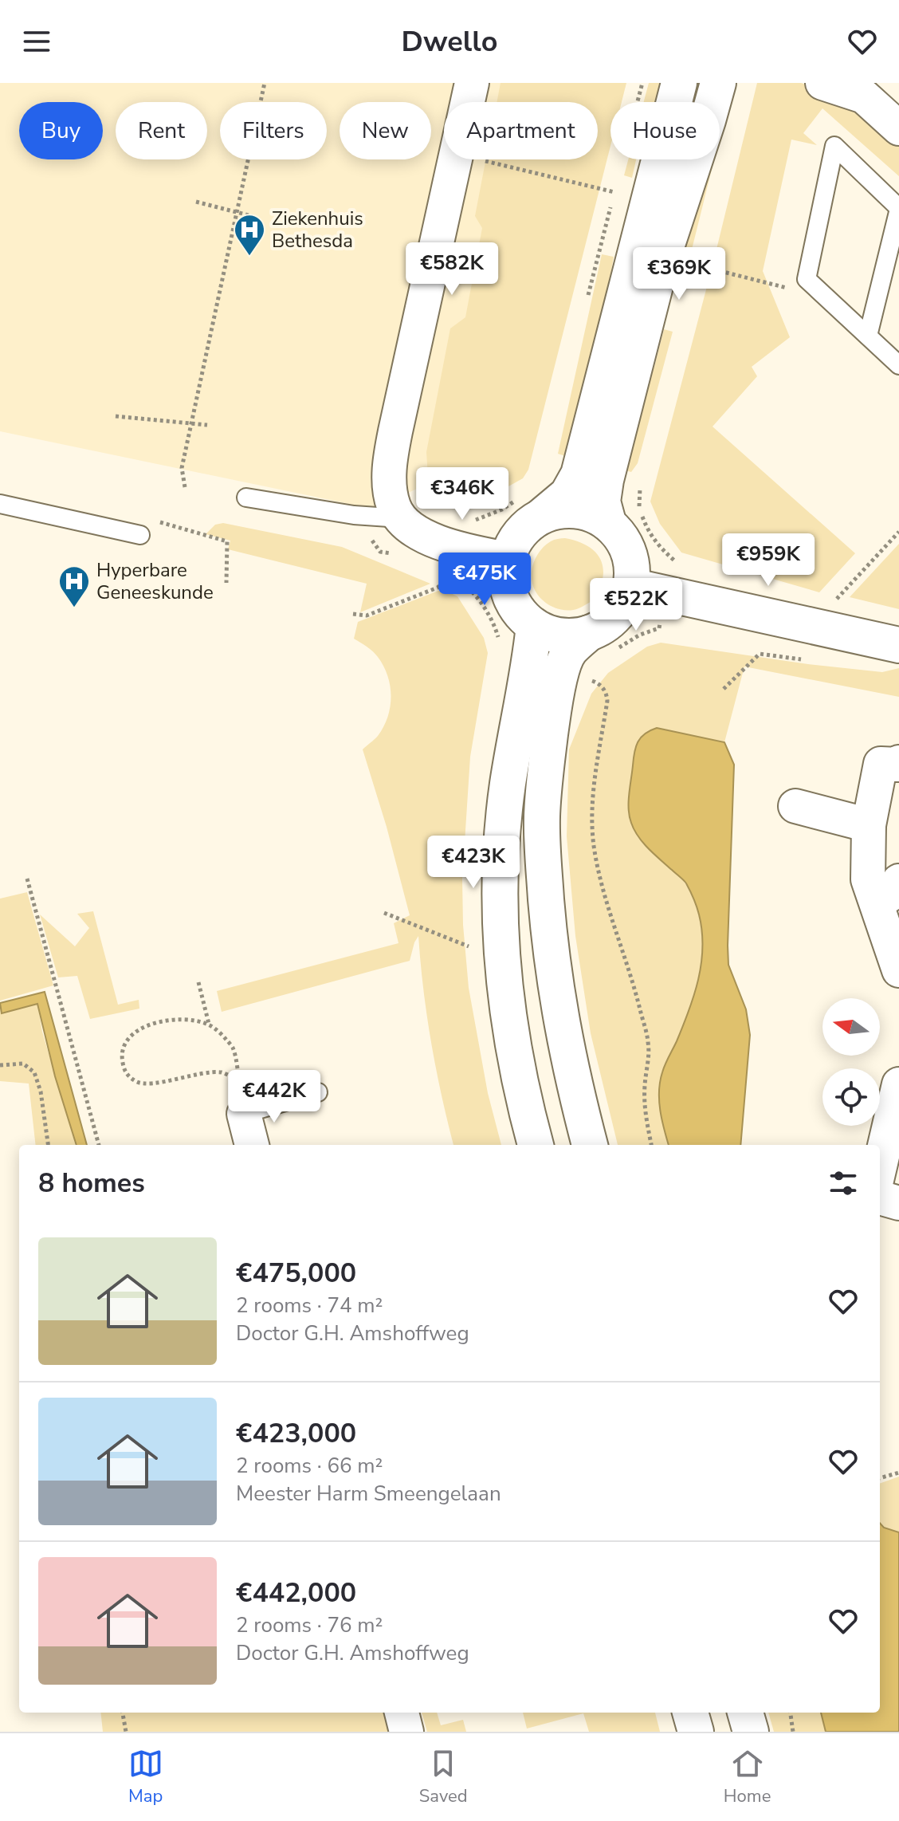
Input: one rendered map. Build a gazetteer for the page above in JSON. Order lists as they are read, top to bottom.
{
  "places": {
    "hospital": ["Ziekenhuis Bethesda", "Hyperbare Geneeskunde"]
  },
  "north": "left",
  "page": {
    "header": "Dwello",
    "chip": [
      "Buy",
      "Rent",
      "Filters",
      "New",
      "Apartment",
      "House"
    ],
    "price": [
      "€582K",
      "€369K",
      "€346K",
      "€959K",
      "€475K",
      "€522K",
      "€423K",
      "€442K"
    ],
    "heading": "8 homes",
    "list": [
      {
        "name": "€475,000",
        "note": "2 rooms · 74 m² · Doctor G.H. Amshoffweg"
      },
      {
        "name": "€423,000",
        "note": "2 rooms · 66 m² · Meester Harm Smeengelaan"
      },
      {
        "name": "€442,000",
        "note": "2 rooms · 76 m² · Doctor G.H. Amshoffweg"
      }
    ],
    "tabs": ["Map", "Saved", "Home"]
  }
}
